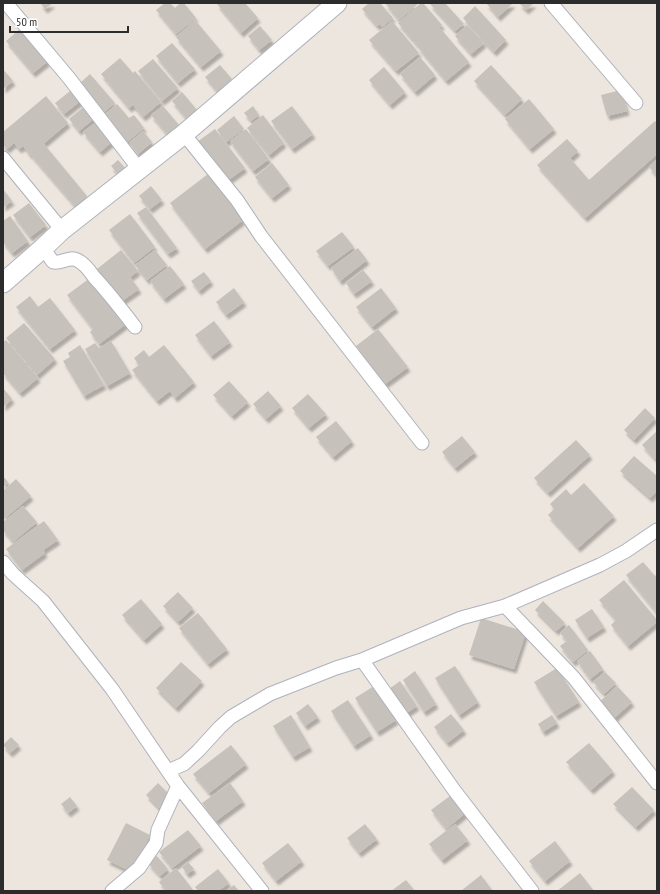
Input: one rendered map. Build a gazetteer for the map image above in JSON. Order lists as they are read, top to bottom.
{
  "scale_bar": "50 m"
}
